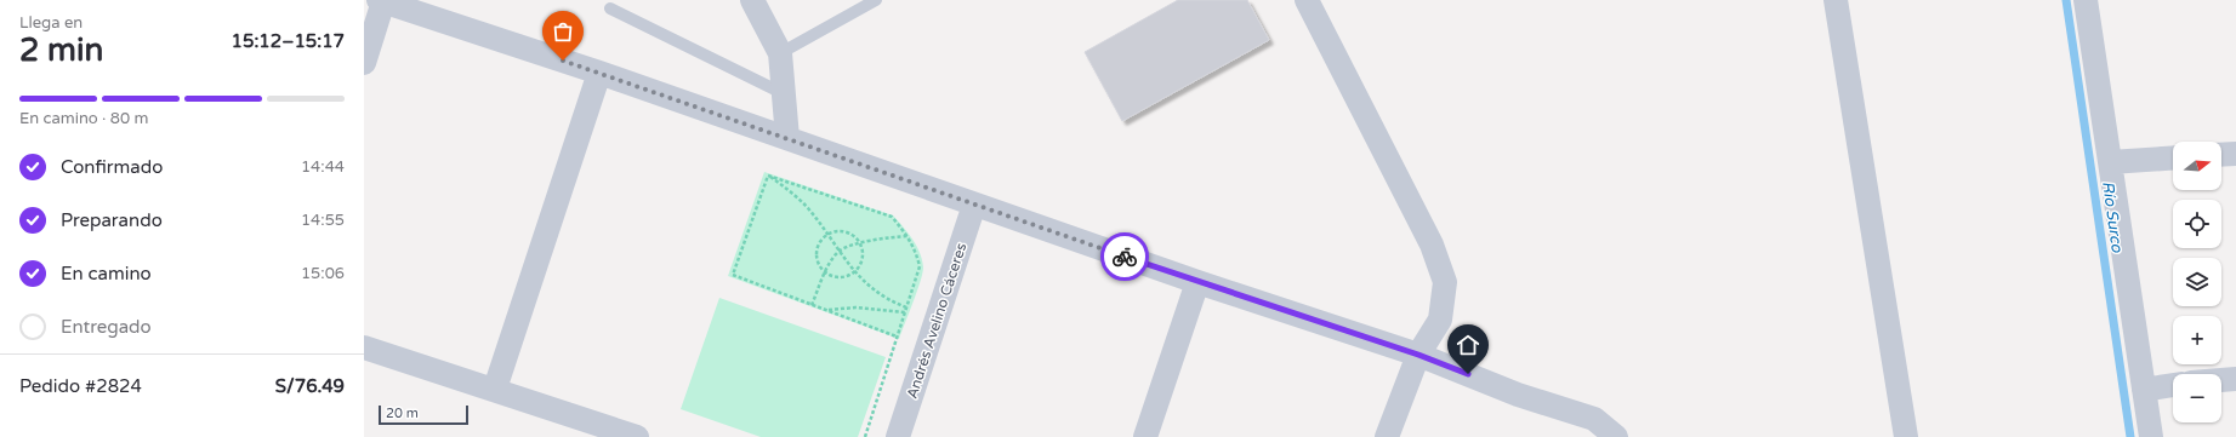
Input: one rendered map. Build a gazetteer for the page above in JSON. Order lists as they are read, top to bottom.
{
  "streets": {
    "street": ["Andrés Avelino Cáceres"]
  },
  "water": ["Río Surco"],
  "scale_bar": "20 m",
  "north": "right",
  "page": {
    "heading": ["2 min", "Llega en", "15:12–15:17"],
    "panel": ["Pedido #2824", "S/76.49"],
    "bar": "En camino · 80 m",
    "list": [
      ["Confirmado", "14:44"],
      ["Preparando", "14:55"],
      ["En camino", "15:06"],
      "Entregado"
    ],
    "map_buttons": ["+", "−"],
    "scale": "20 m"
  }
}
